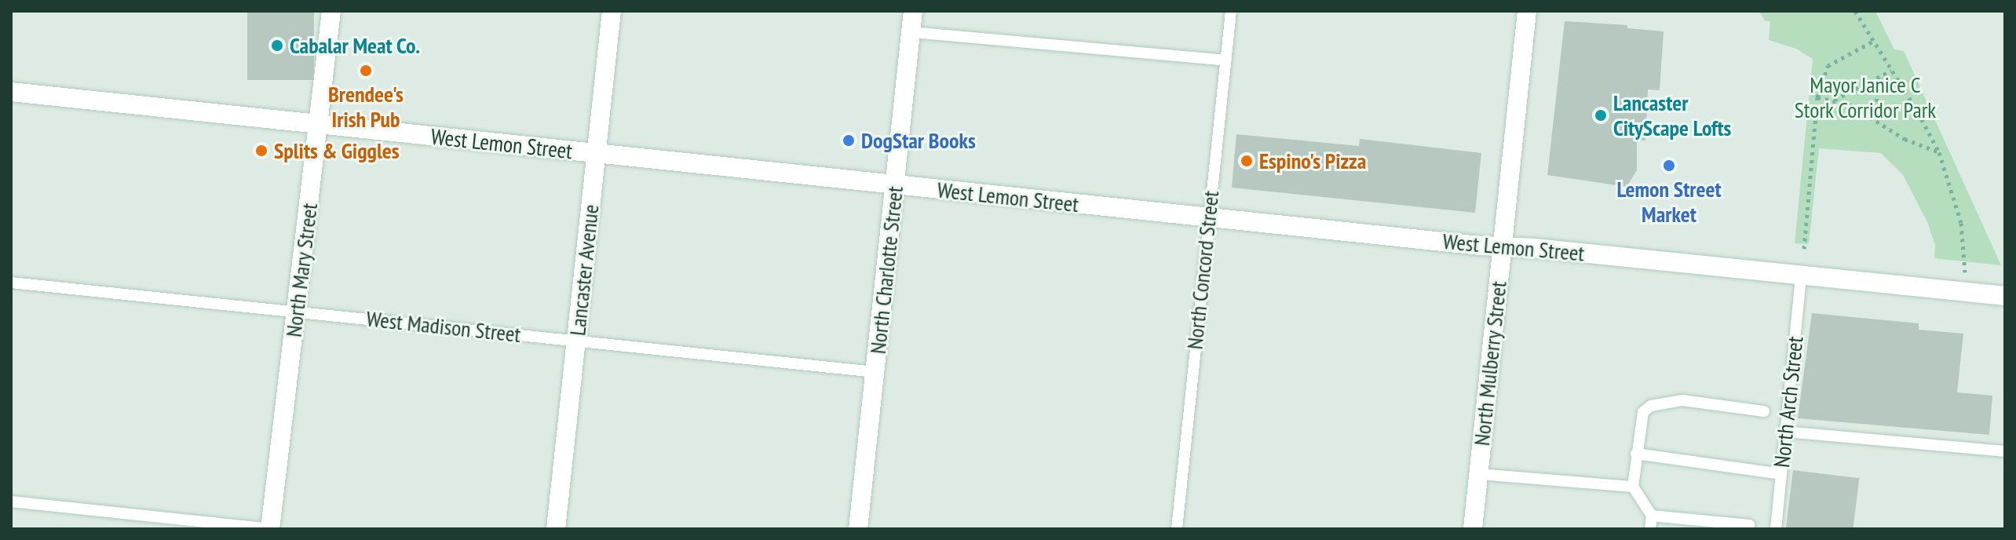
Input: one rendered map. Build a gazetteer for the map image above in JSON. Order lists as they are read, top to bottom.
{
  "streets": {
    "street": [
      "West Lemon Street",
      "North Mary Street",
      "Lancaster Avenue",
      "North Charlotte Street",
      "North Mulberry Street"
    ],
    "lane": ["North Concord Street", "West Madison Street", "North Arch Street"]
  },
  "crossings": [
    ["West Lemon Street", "North Mary Street"],
    ["West Lemon Street", "Lancaster Avenue"],
    ["West Lemon Street", "North Charlotte Street"],
    ["West Lemon Street", "North Concord Street"],
    ["West Lemon Street", "North Mulberry Street"],
    ["West Lemon Street", "North Arch Street"],
    ["North Mary Street", "West Madison Street"],
    ["Lancaster Avenue", "West Madison Street"],
    ["North Charlotte Street", "West Madison Street"]
  ],
  "parks": ["Mayor Janice C Stork Corridor Park"],
  "places": [
    "Cabalar Meat Co.",
    "Brendee's Irish Pub",
    "Lancaster CityScape Lofts",
    "DogStar Books",
    "Splits & Giggles",
    "Espino's Pizza",
    "Lemon Street Market"
  ]
}
